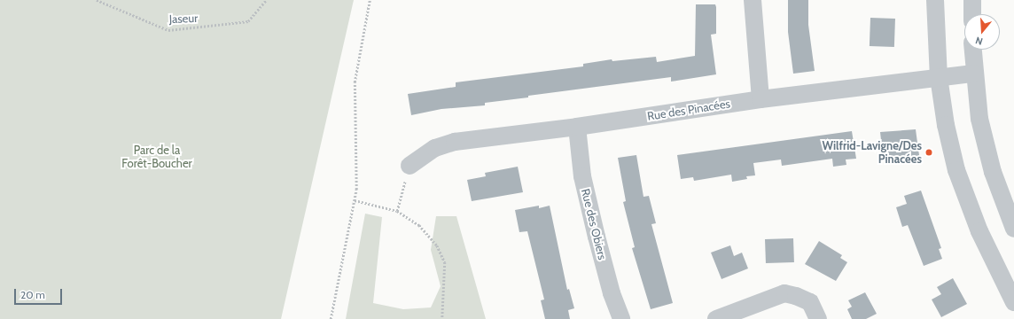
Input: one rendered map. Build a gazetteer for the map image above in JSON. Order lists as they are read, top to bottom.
{
  "streets": {
    "street": ["Rue des Pinacées", "Rue des Obiers"],
    "path": ["Jaseur"]
  },
  "crossings": [
    ["Rue des Pinacées", "Rue des Obiers"]
  ],
  "parks": ["Parc de la Forêt-Boucher"],
  "places": ["Wilfrid-Lavigne/Des Pinacées"],
  "scale_bar": "20 m",
  "north": "bottom"
}
